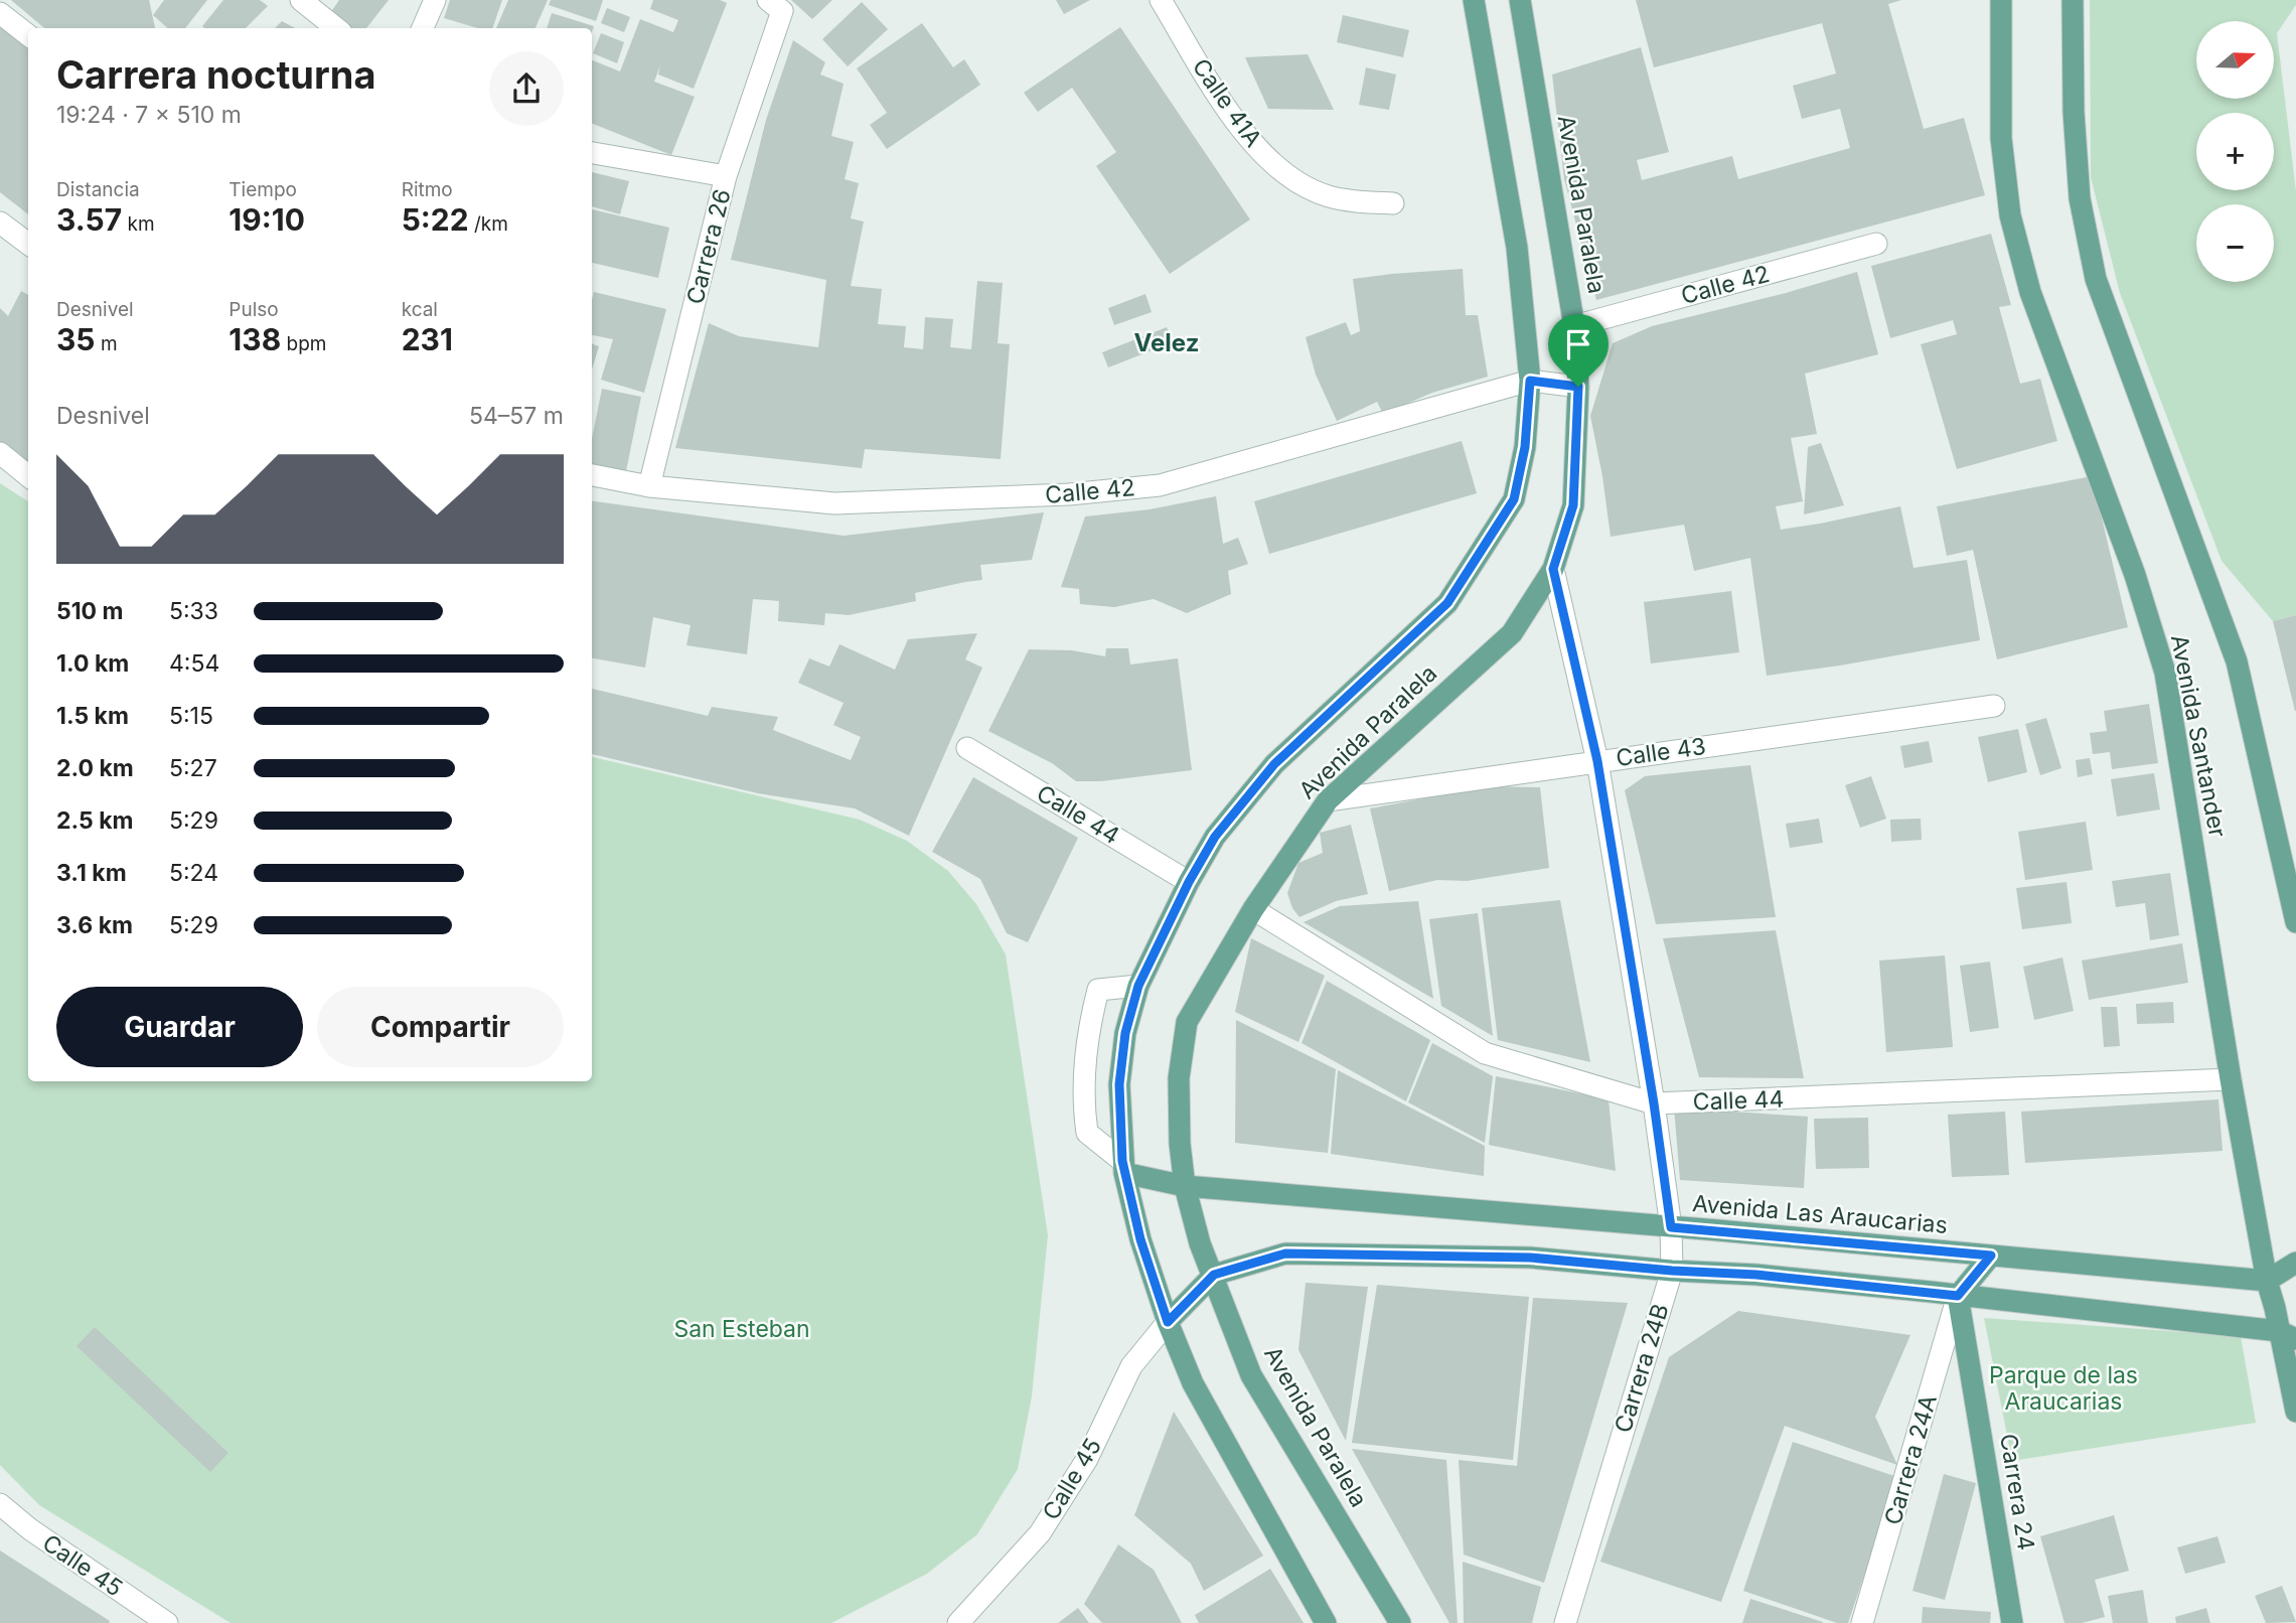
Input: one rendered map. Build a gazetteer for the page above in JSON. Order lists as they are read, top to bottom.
{
  "streets": {
    "main road": [
      "Avenida Paralela",
      "Avenida Santander",
      "Avenida Las Araucarias",
      "Carrera 24"
    ],
    "street": [
      "Calle 41A",
      "Carrera 26",
      "Calle 42",
      "Calle 43",
      "Calle 44",
      "Carrera 24B",
      "Carrera 24A",
      "Calle 45"
    ]
  },
  "crossings": [
    ["Avenida Paralela", "Calle 42"],
    ["Avenida Paralela", "Calle 43"],
    ["Avenida Paralela", "Calle 44"],
    ["Avenida Paralela", "Avenida Las Araucarias"],
    ["Avenida Paralela", "Carrera 24B"],
    ["Avenida Paralela", "Calle 45"],
    ["Carrera 26", "Calle 42"],
    ["Avenida Santander", "Calle 44"],
    ["Avenida Santander", "Avenida Las Araucarias"],
    ["Calle 43", "Carrera 24B"],
    ["Calle 44", "Carrera 24B"],
    ["Avenida Las Araucarias", "Carrera 24B"],
    ["Carrera 24A", "Carrera 24"]
  ],
  "districts": ["Velez"],
  "parks": ["San Esteban", "Parque de las Araucarias"],
  "north": "right",
  "page": {
    "map_buttons": ["+", "−"],
    "heading": ["Carrera nocturna", "19:24 · 7 × 510 m"],
    "stats": [
      ["Distancia", "3.57 km"],
      ["Tiempo", "19:10"],
      ["Ritmo", "5:22 /km"],
      ["Desnivel", "35 m"],
      ["Pulso", "138 bpm"],
      ["kcal", "231"]
    ],
    "chart": ["Desnivel", "54–57 m"],
    "list": [
      {
        "name": "510 m",
        "note": "5:33"
      },
      {
        "name": "1.0 km",
        "note": "4:54"
      },
      {
        "name": "1.5 km",
        "note": "5:15"
      },
      {
        "name": "2.0 km",
        "note": "5:27"
      },
      {
        "name": "2.5 km",
        "note": "5:29"
      },
      {
        "name": "3.1 km",
        "note": "5:24"
      },
      {
        "name": "3.6 km",
        "note": "5:29"
      }
    ],
    "buttons": ["Guardar", "Compartir"]
  }
}
